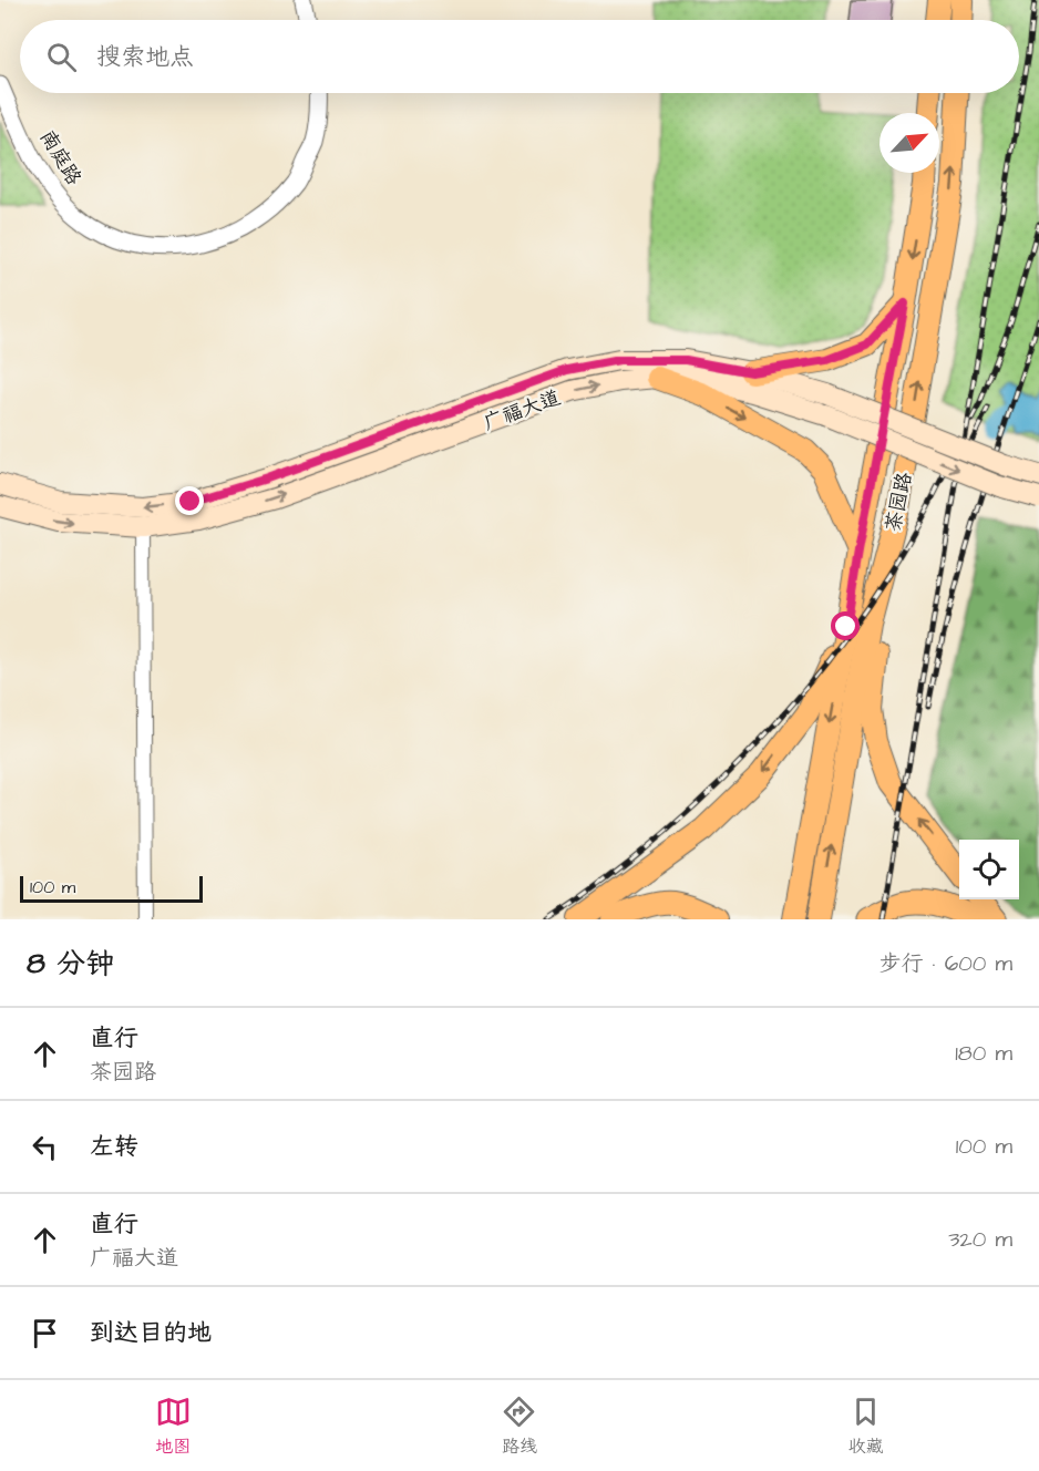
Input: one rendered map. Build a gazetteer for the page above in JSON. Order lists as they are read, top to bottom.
{
  "streets": {
    "main road": ["广福大道", "茶园路"],
    "street": ["南庭路"]
  },
  "scale_bar": "100 m",
  "north": "top right",
  "page": {
    "search": "搜索地点",
    "scale": "100 m",
    "heading": ["8 分钟", "步行 · 600 m"],
    "list": [
      ["直行", "茶园路", "180 m"],
      ["左转", "100 m"],
      ["直行", "广福大道", "320 m"],
      "到达目的地"
    ],
    "nav": ["地图", "路线", "收藏"]
  }
}
